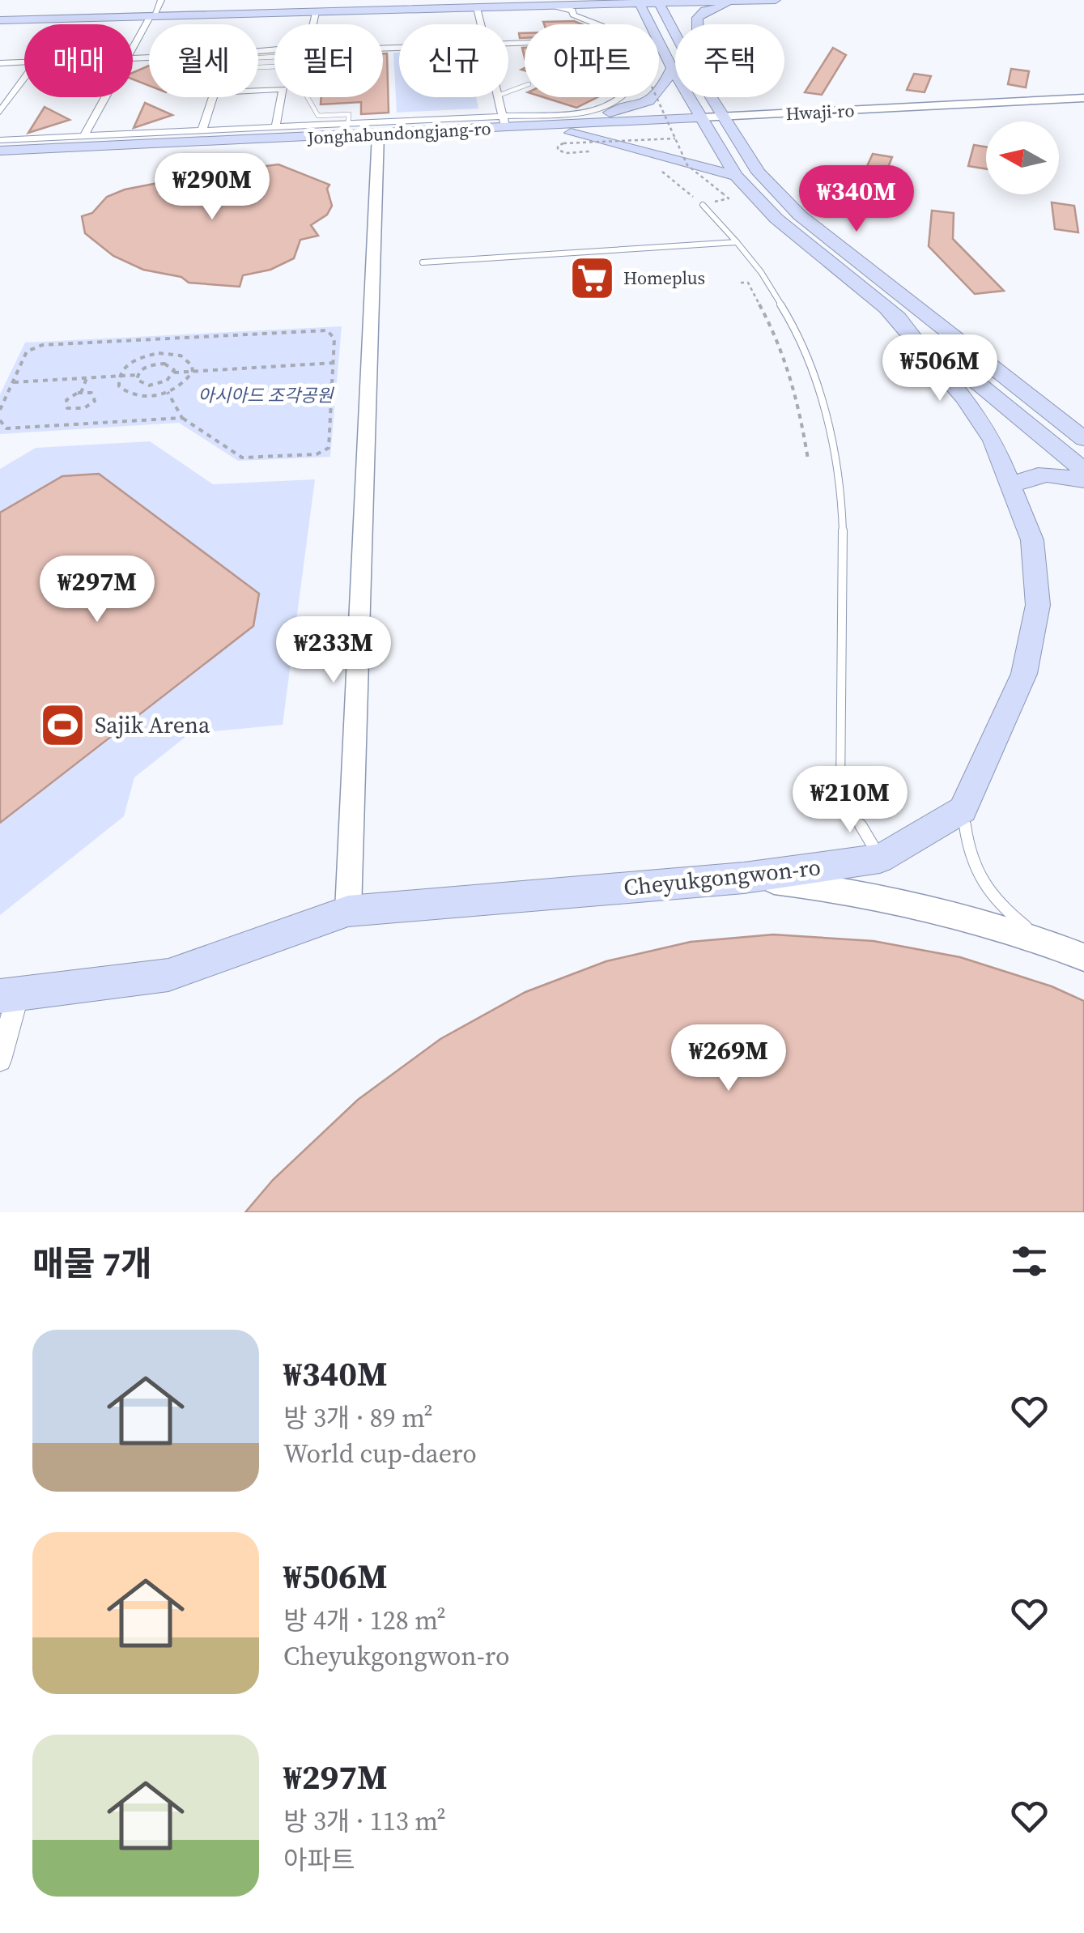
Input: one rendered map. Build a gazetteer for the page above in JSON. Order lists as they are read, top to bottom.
{
  "streets": {
    "main road": ["Jonghabundongjang-ro", "Cheyukgongwon-ro"],
    "street": ["Hwaji-ro"]
  },
  "crossings": [
    ["Hwaji-ro", "Jonghabundongjang-ro"]
  ],
  "parks": ["아시아드 조각공원"],
  "places": {
    "supermarket": ["Homeplus"],
    "sports": ["Sajik Arena"]
  },
  "north": "left",
  "page": {
    "chip": [
      "매매",
      "월세",
      "필터",
      "신규",
      "아파트",
      "주택"
    ],
    "price": [
      "₩290M",
      "₩340M",
      "₩506M",
      "₩297M",
      "₩233M",
      "₩210M",
      "₩269M"
    ],
    "heading": "매물 7개",
    "list": [
      {
        "name": "₩340M",
        "note": "방 3개 · 89 m² · World cup-daero"
      },
      {
        "name": "₩506M",
        "note": "방 4개 · 128 m² · Cheyukgongwon-ro"
      },
      {
        "name": "₩297M",
        "note": "방 3개 · 113 m² · 아파트"
      }
    ]
  }
}
